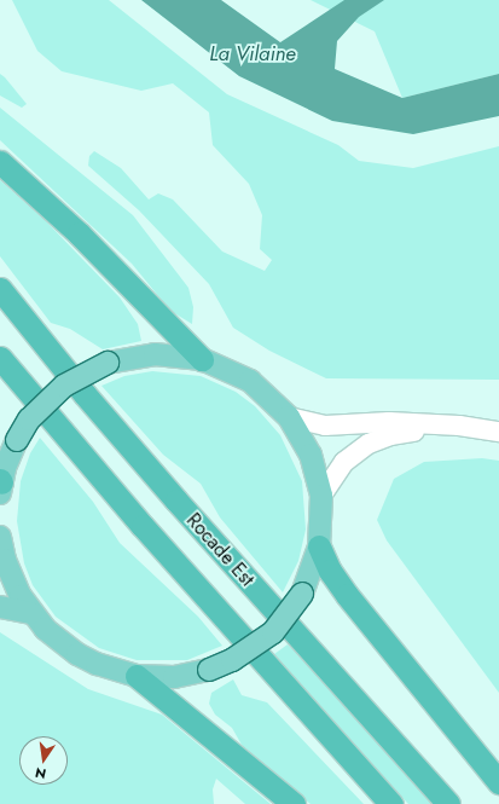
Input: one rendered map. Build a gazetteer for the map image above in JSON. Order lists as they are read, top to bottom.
{
  "streets": {
    "highway": ["Rocade Est"]
  },
  "water": ["La Vilaine"],
  "north": "bottom"
}
